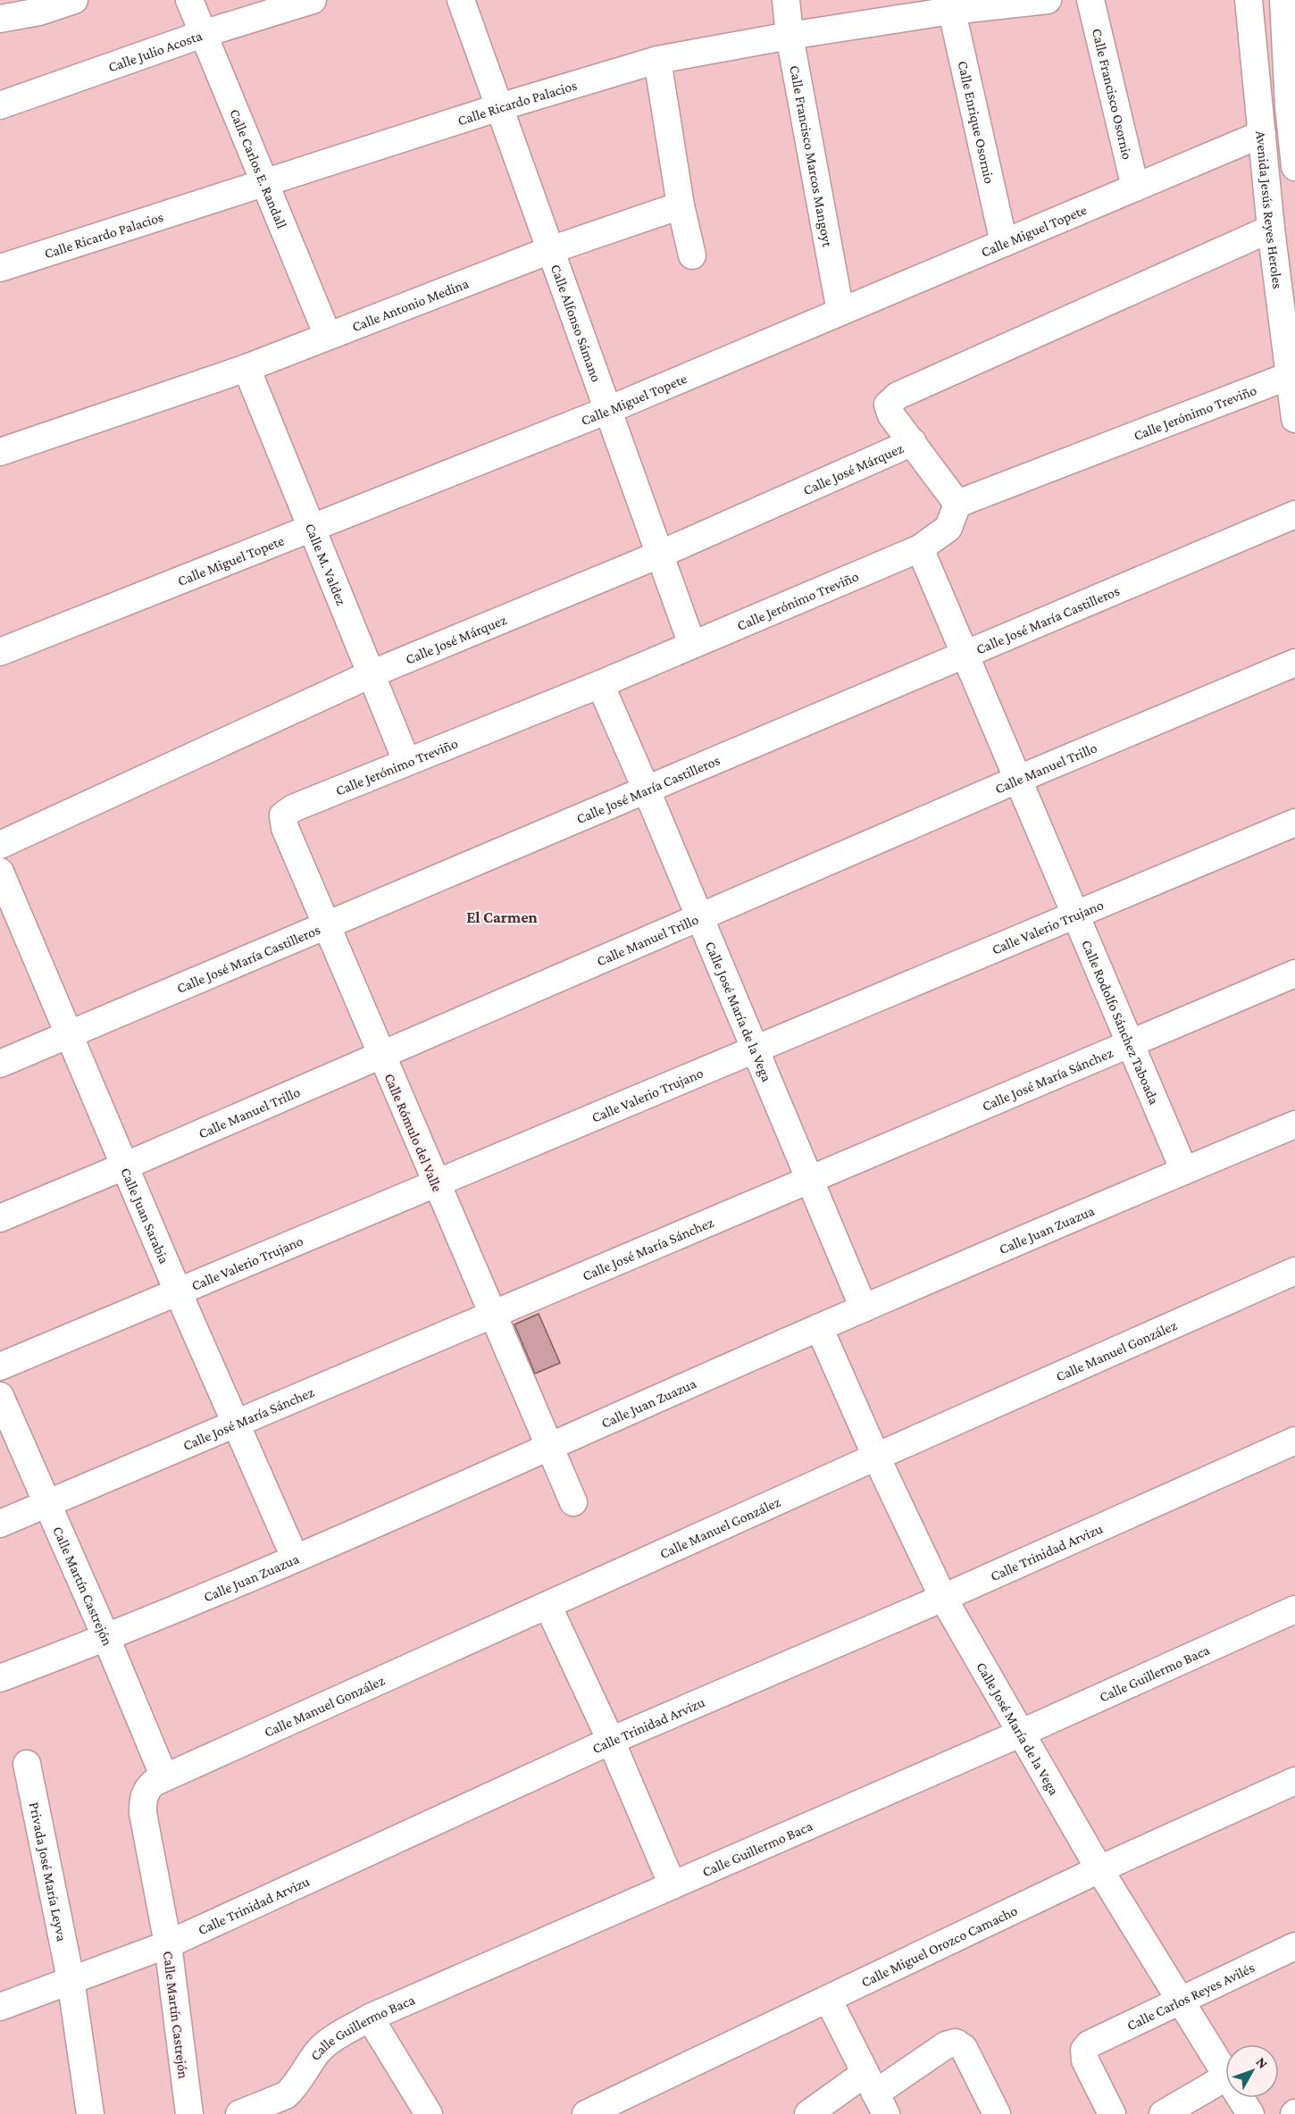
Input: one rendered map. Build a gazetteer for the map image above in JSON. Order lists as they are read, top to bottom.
{
  "streets": {
    "street": [
      "Calle Julio Acosta",
      "Calle Francisco Osornio",
      "Calle Ricardo Palacios",
      "Calle Enrique Osornio",
      "Calle Francisco Marcos Mangoyt",
      "Calle Carlos E. Randall",
      "Avenida Jesús Reyes Heroles",
      "Calle Miguel Topete",
      "Calle Antonio Medina",
      "Calle Alfonso Sámano",
      "Calle Jerónimo Treviño",
      "Calle José Márquez",
      "Calle M. Valdez",
      "Calle José María Castilleros",
      "Calle Manuel Trillo",
      "Calle Valerio Trujano",
      "Calle José María de la Vega",
      "Calle Rodolfo Sánchez Taboada",
      "Calle José María Sánchez",
      "Calle Rómulo del Valle",
      "Calle Juan Sarabia",
      "Calle Juan Zuazua",
      "Calle Manuel González",
      "Calle Trinidad Arvizu",
      "Calle Martín Castrejón",
      "Calle Guillermo Baca",
      "Privada José María Leyva",
      "Calle Miguel Orozco Camacho",
      "Calle Carlos Reyes Avilés"
    ]
  },
  "crossings": [
    ["Calle Julio Acosta", "Calle Carlos E. Randall"],
    ["Calle Francisco Osornio", "Calle Miguel Topete"],
    ["Calle Ricardo Palacios", "Calle Enrique Osornio"],
    ["Calle Ricardo Palacios", "Calle Francisco Marcos Mangoyt"],
    ["Calle Ricardo Palacios", "Calle Carlos E. Randall"],
    ["Calle Ricardo Palacios", "Calle Alfonso Sámano"],
    ["Calle Enrique Osornio", "Calle Miguel Topete"],
    ["Calle Francisco Marcos Mangoyt", "Calle Miguel Topete"],
    ["Calle Carlos E. Randall", "Calle Antonio Medina"],
    ["Avenida Jesús Reyes Heroles", "Calle Miguel Topete"],
    ["Avenida Jesús Reyes Heroles", "Calle Jerónimo Treviño"],
    ["Calle Miguel Topete", "Calle Alfonso Sámano"],
    ["Calle Miguel Topete", "Calle M. Valdez"],
    ["Calle Antonio Medina", "Calle Alfonso Sámano"],
    ["Calle Antonio Medina", "Calle M. Valdez"],
    ["Calle Alfonso Sámano", "Calle Jerónimo Treviño"],
    ["Calle Alfonso Sámano", "Calle José Márquez"],
    ["Calle Jerónimo Treviño", "Calle M. Valdez"],
    ["Calle Jerónimo Treviño", "Calle José María de la Vega"],
    ["Calle Jerónimo Treviño", "Calle Rodolfo Sánchez Taboada"],
    ["Calle Jerónimo Treviño", "Calle Rómulo del Valle"],
    ["Calle José Márquez", "Calle M. Valdez"],
    ["Calle José María Castilleros", "Calle José María de la Vega"],
    ["Calle José María Castilleros", "Calle Rodolfo Sánchez Taboada"],
    ["Calle José María Castilleros", "Calle Rómulo del Valle"],
    ["Calle José María Castilleros", "Calle Juan Sarabia"],
    ["Calle Manuel Trillo", "Calle José María de la Vega"],
    ["Calle Manuel Trillo", "Calle Rodolfo Sánchez Taboada"],
    ["Calle Manuel Trillo", "Calle Rómulo del Valle"],
    ["Calle Manuel Trillo", "Calle Juan Sarabia"],
    ["Calle Valerio Trujano", "Calle José María de la Vega"],
    ["Calle Valerio Trujano", "Calle Rodolfo Sánchez Taboada"],
    ["Calle Valerio Trujano", "Calle Rómulo del Valle"],
    ["Calle Valerio Trujano", "Calle Juan Sarabia"],
    ["Calle José María de la Vega", "Calle José María Sánchez"],
    ["Calle José María de la Vega", "Calle Juan Zuazua"],
    ["Calle José María de la Vega", "Calle Manuel González"],
    ["Calle José María de la Vega", "Calle Trinidad Arvizu"],
    ["Calle José María de la Vega", "Calle Guillermo Baca"],
    ["Calle José María de la Vega", "Calle Miguel Orozco Camacho"],
    ["Calle José María de la Vega", "Calle Carlos Reyes Avilés"],
    ["Calle Rodolfo Sánchez Taboada", "Calle José María Sánchez"],
    ["Calle Rodolfo Sánchez Taboada", "Calle Juan Zuazua"],
    ["Calle José María Sánchez", "Calle Rómulo del Valle"],
    ["Calle José María Sánchez", "Calle Juan Sarabia"],
    ["Calle José María Sánchez", "Calle Martín Castrejón"],
    ["Calle Rómulo del Valle", "Calle Juan Zuazua"],
    ["Calle Juan Sarabia", "Calle Juan Zuazua"],
    ["Calle Juan Zuazua", "Calle Martín Castrejón"],
    ["Calle Manuel González", "Calle Martín Castrejón"],
    ["Calle Trinidad Arvizu", "Calle Martín Castrejón"],
    ["Calle Trinidad Arvizu", "Privada José María Leyva"]
  ],
  "districts": ["El Carmen"],
  "north": "top right"
}
